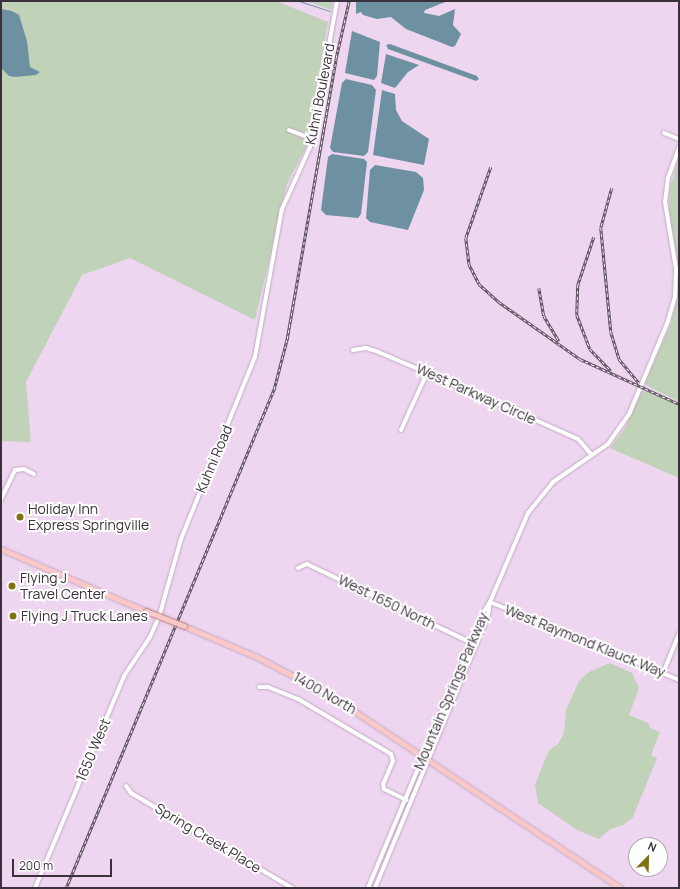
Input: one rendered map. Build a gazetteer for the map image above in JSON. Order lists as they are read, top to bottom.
{
  "streets": {
    "main road": ["1400 North"],
    "street": [
      "Kuhni Boulevard",
      "West Parkway Circle",
      "Kuhni Road",
      "West 1650 North",
      "West Raymond Klauck Way",
      "Mountain Springs Parkway",
      "1650 West",
      "Spring Creek Place"
    ]
  },
  "crossings": [
    ["Kuhni Boulevard", "Kuhni Road"],
    ["Kuhni Road", "1650 West"],
    ["West 1650 North", "Mountain Springs Parkway"],
    ["West Raymond Klauck Way", "Mountain Springs Parkway"],
    ["Mountain Springs Parkway", "1400 North"]
  ],
  "places": ["Holiday Inn Express Springville", "Flying J Travel Center", "Flying J Truck Lanes"],
  "scale_bar": "200 m",
  "north": "top right"
}
